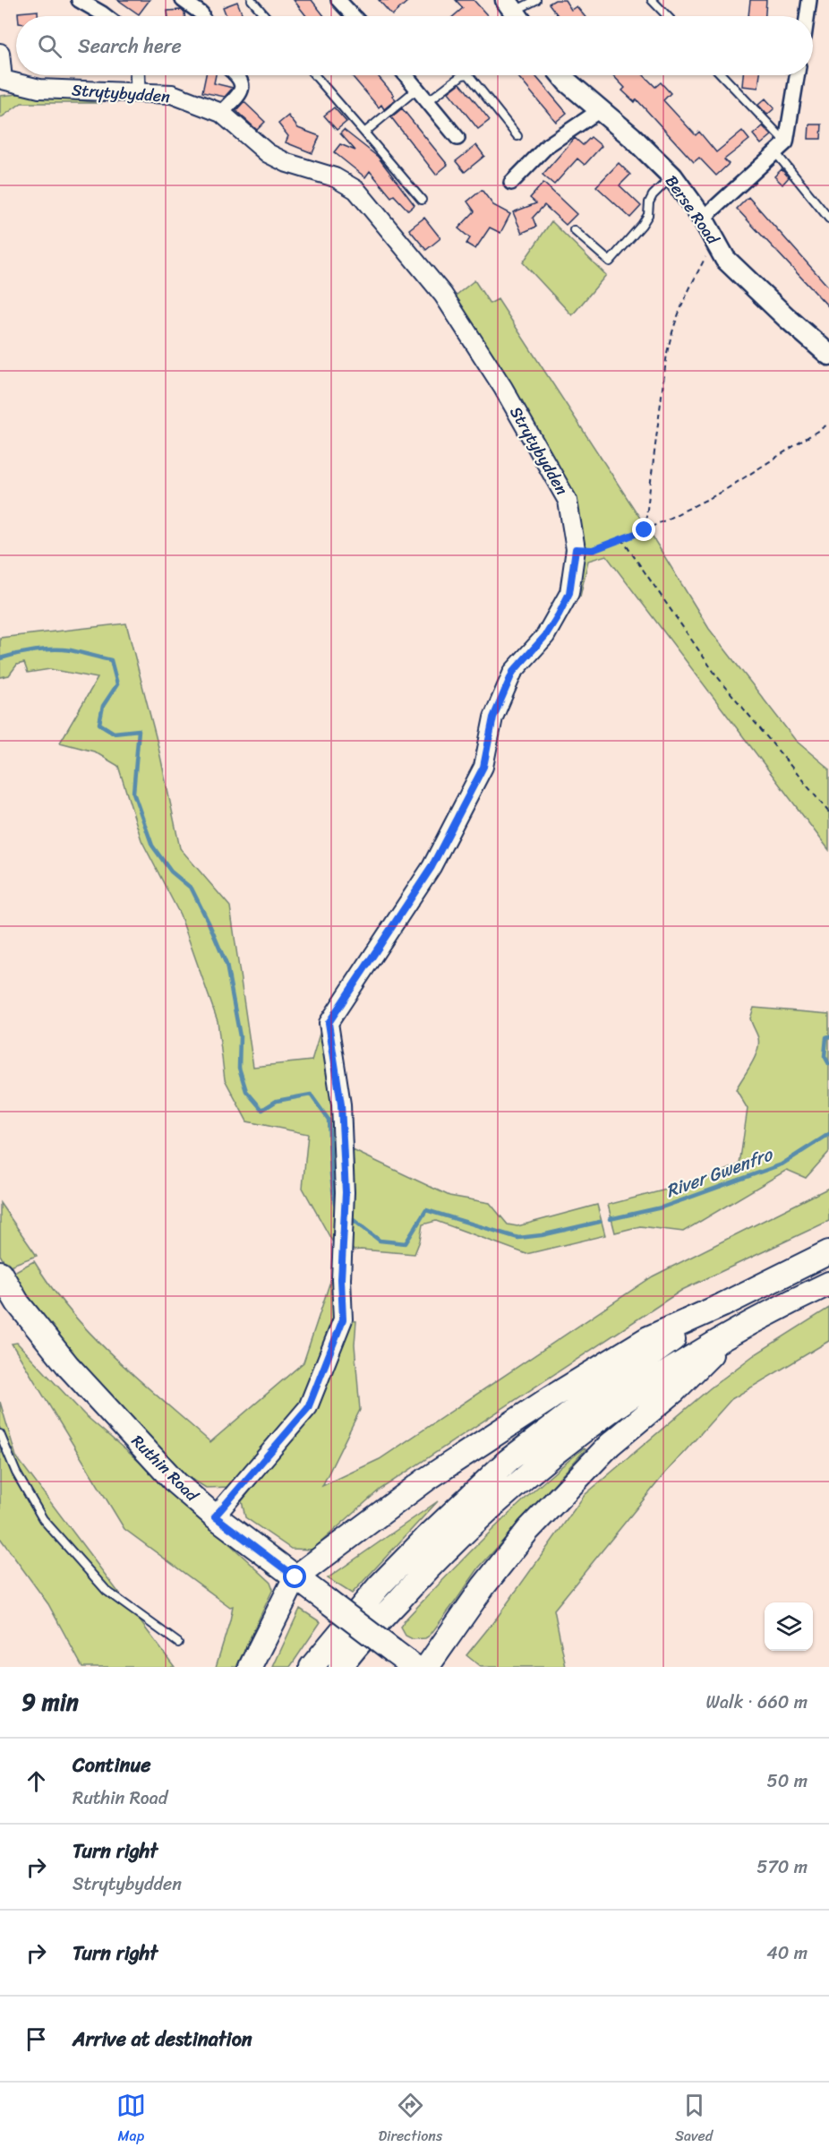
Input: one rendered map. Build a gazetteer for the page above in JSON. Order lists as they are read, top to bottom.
{
  "streets": {
    "main road": ["Berse Road", "Ruthin Road"],
    "street": ["Strytybydden"]
  },
  "crossings": [
    ["Strytybydden", "Ruthin Road"]
  ],
  "water": ["River Gwenfro"],
  "page": {
    "search": "Search here",
    "heading": ["9 min", "Walk · 660 m"],
    "list": [
      ["Continue", "Ruthin Road", "50 m"],
      ["Turn right", "Strytybydden", "570 m"],
      ["Turn right", "40 m"],
      "Arrive at destination"
    ],
    "nav": ["Map", "Directions", "Saved"]
  }
}
